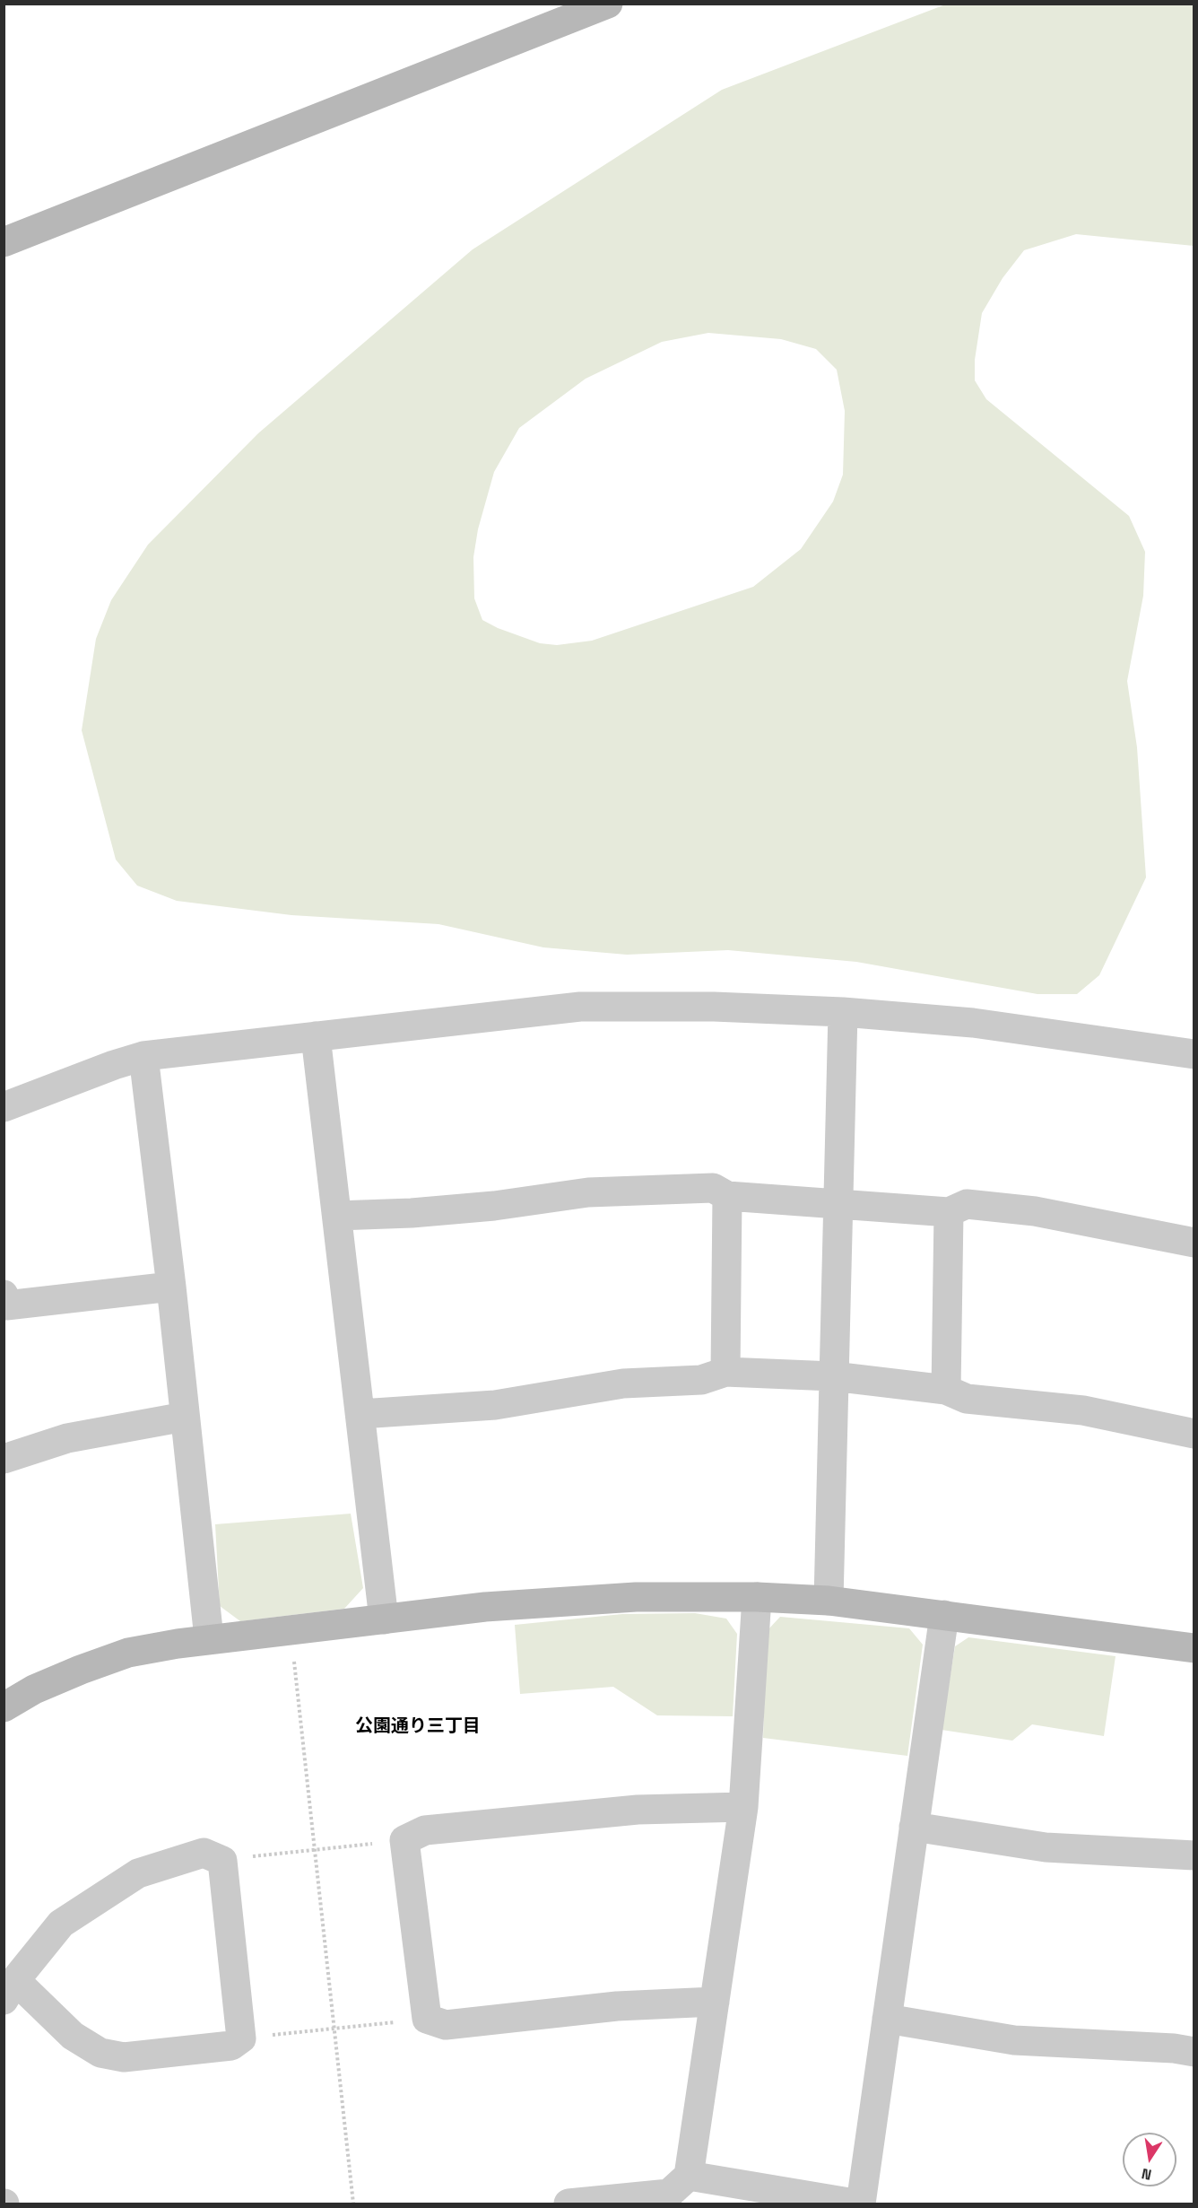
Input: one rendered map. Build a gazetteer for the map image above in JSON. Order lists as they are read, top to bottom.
{
  "districts": ["公園通り三丁目"],
  "north": "bottom"
}
